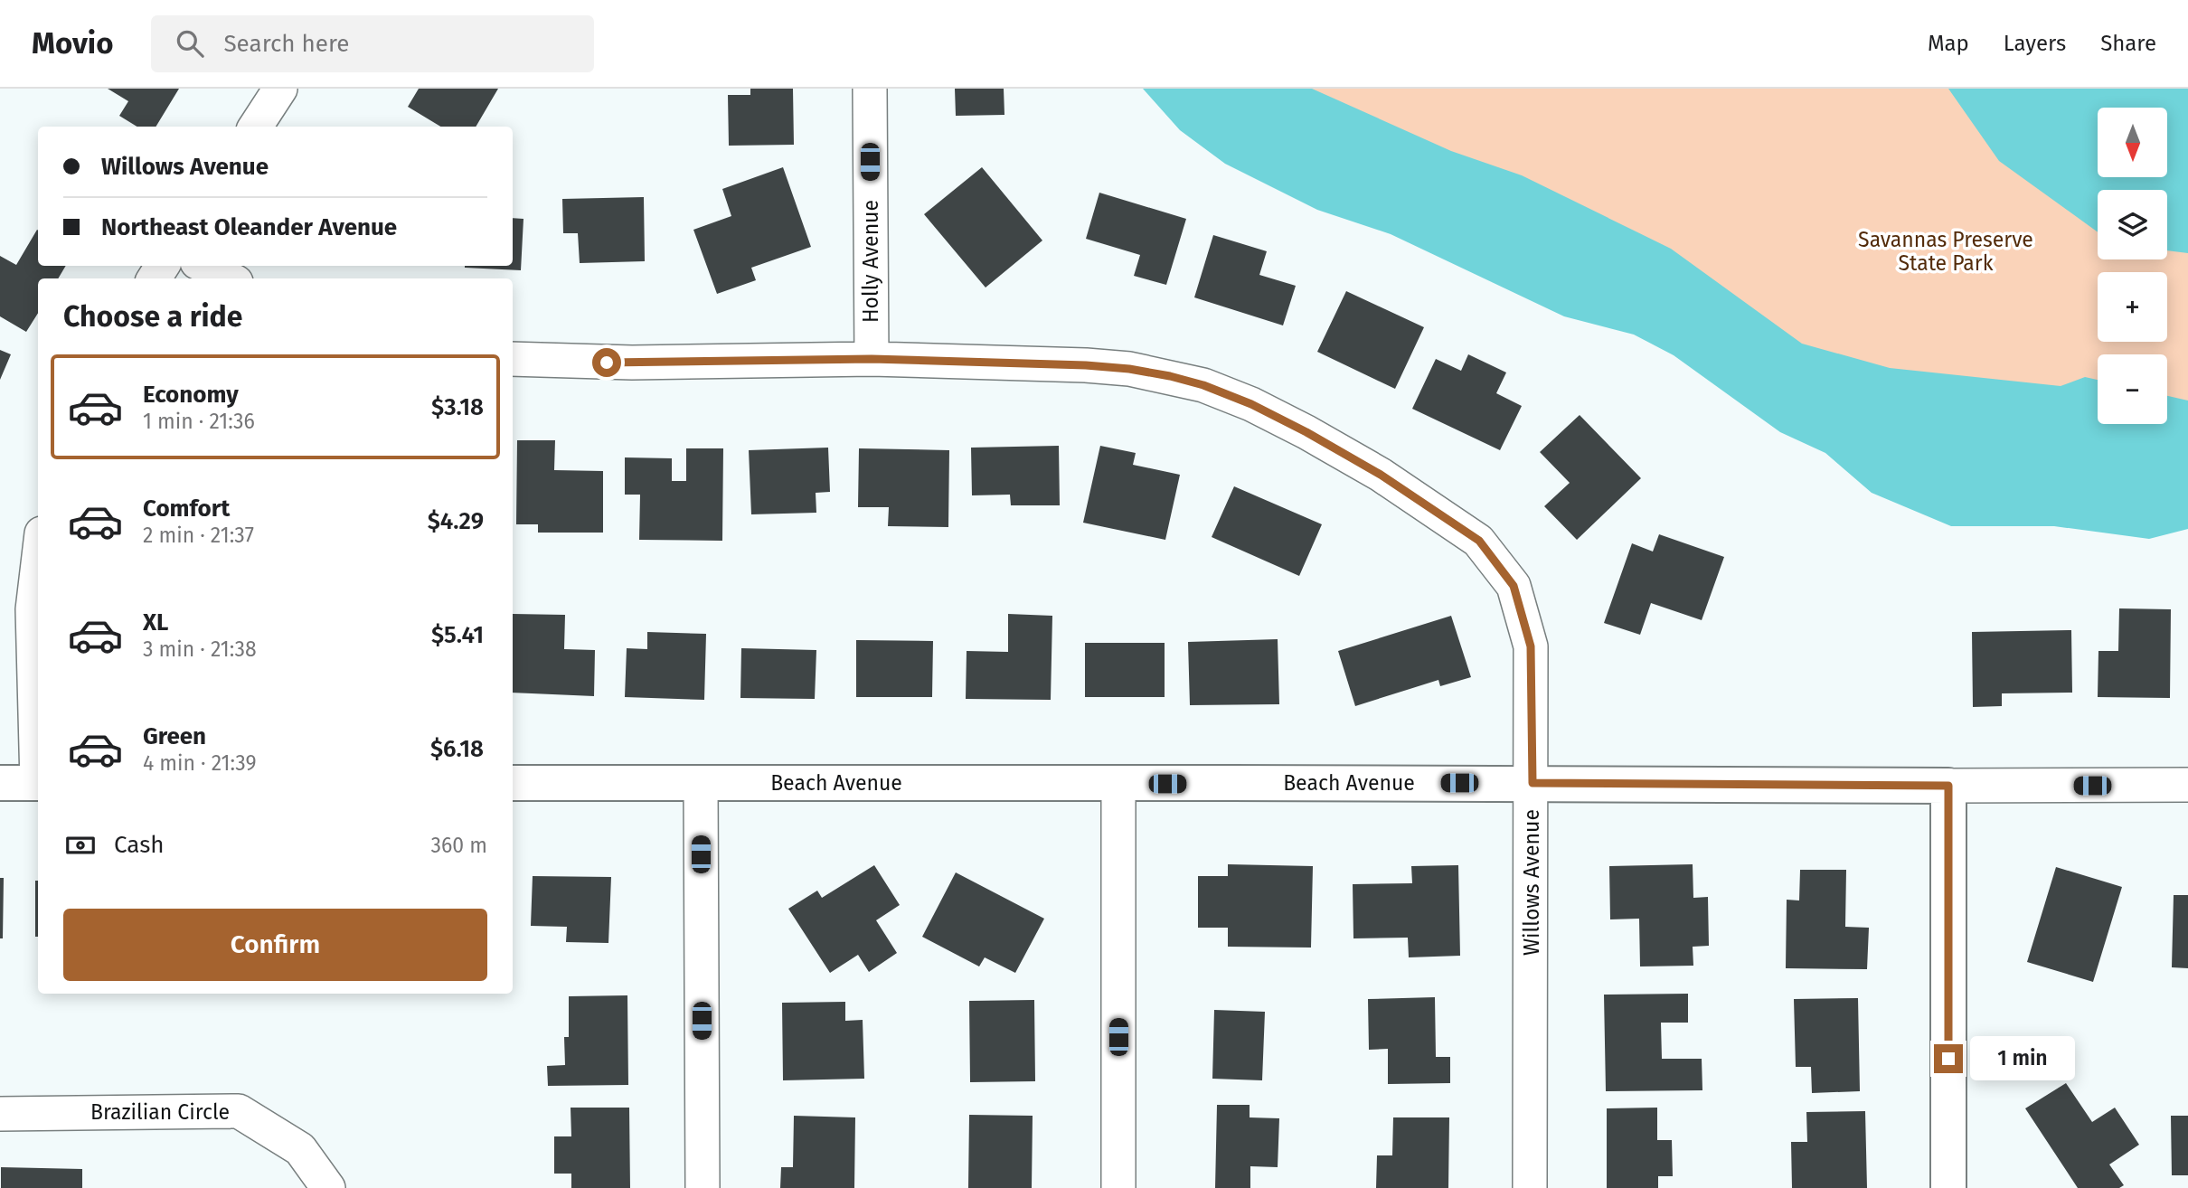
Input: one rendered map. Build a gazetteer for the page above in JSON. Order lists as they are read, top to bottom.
{
  "streets": {
    "street": [
      "Holly Avenue",
      "Beach Avenue",
      "Willows Avenue",
      "Brazilian Circle"
    ]
  },
  "crossings": [
    ["Holly Avenue", "Willows Avenue"],
    ["Beach Avenue", "Willows Avenue"]
  ],
  "parks": ["Savannas Preserve State Park"],
  "north": "bottom",
  "page": {
    "header": "Movio",
    "search": "Search here",
    "nav": ["Map", "Layers", "Share"],
    "map_buttons": ["+", "−"],
    "banner": ["Willows Avenue", "Northeast Oleander Avenue"],
    "heading": "Choose a ride",
    "list": [
      {
        "name": "Economy",
        "note": "1 min · 21:36",
        "value": "$3.18"
      },
      {
        "name": "Comfort",
        "note": "2 min · 21:37",
        "value": "$4.29"
      },
      {
        "name": "XL",
        "note": "3 min · 21:38",
        "value": "$5.41"
      },
      {
        "name": "Green",
        "note": "4 min · 21:39",
        "value": "$6.18"
      }
    ],
    "pay": ["Cash", "360 m"],
    "buttons": "Confirm",
    "bubble": "1 min"
  }
}
